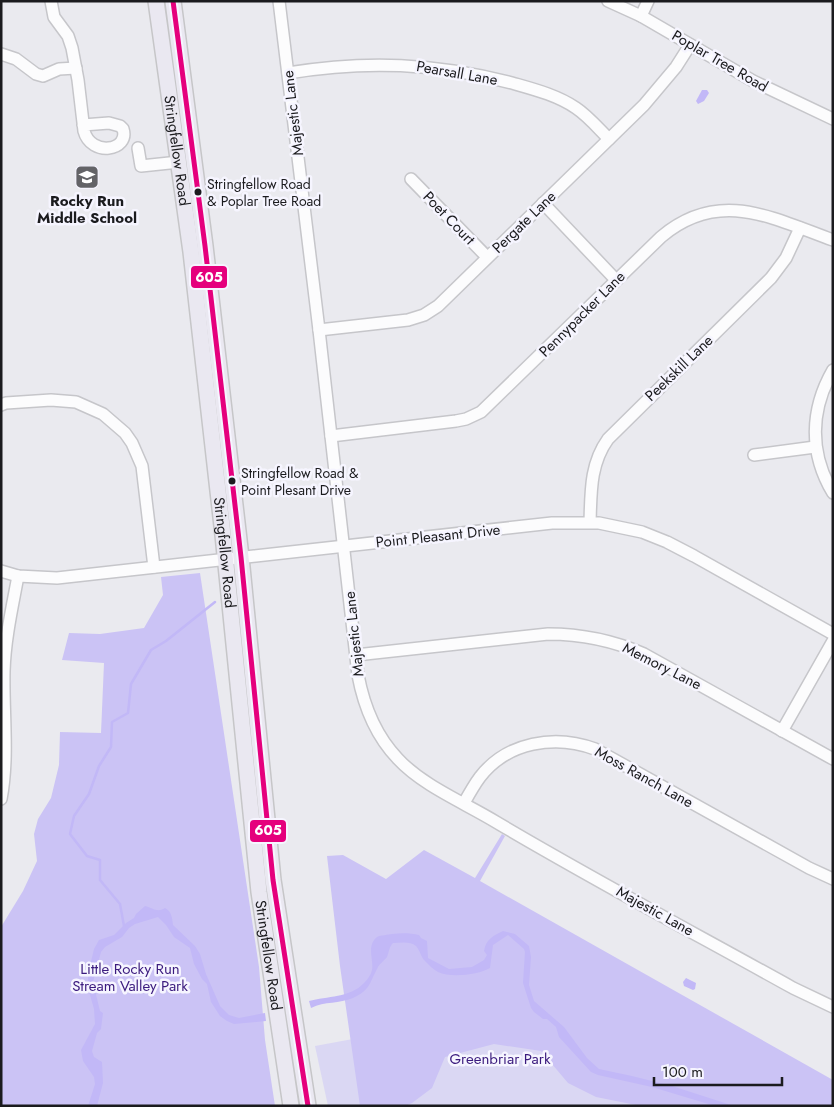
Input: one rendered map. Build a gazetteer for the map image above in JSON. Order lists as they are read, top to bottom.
{
  "streets": {
    "main road": ["Stringfellow Road"],
    "street": [
      "Poplar Tree Road",
      "Pearsall Lane",
      "Majestic Lane",
      "Poet Court",
      "Pergate Lane",
      "Pennypacker Lane",
      "Peekskill Lane",
      "Point Pleasant Drive",
      "Memory Lane",
      "Moss Ranch Lane"
    ]
  },
  "crossings": [
    ["Poplar Tree Road", "Pergate Lane"],
    ["Pearsall Lane", "Majestic Lane"],
    ["Pearsall Lane", "Pergate Lane"],
    ["Majestic Lane", "Pergate Lane"],
    ["Majestic Lane", "Pennypacker Lane"],
    ["Majestic Lane", "Point Pleasant Drive"],
    ["Majestic Lane", "Memory Lane"],
    ["Majestic Lane", "Moss Ranch Lane"],
    ["Stringfellow Road", "Point Pleasant Drive"],
    ["Poet Court", "Pergate Lane"],
    ["Pennypacker Lane", "Peekskill Lane"],
    ["Peekskill Lane", "Point Pleasant Drive"]
  ],
  "parks": ["Little Rocky Run Stream Valley Park", "Greenbriar Park"],
  "places": {
    "school or university": ["Rocky Run Middle School"],
    "other": ["Stringfellow Road & Poplar Tree Road", "Stringfellow Road & Point Plesant Drive"]
  },
  "lines": ["transit line 605"],
  "scale_bar": "100 m"
}
